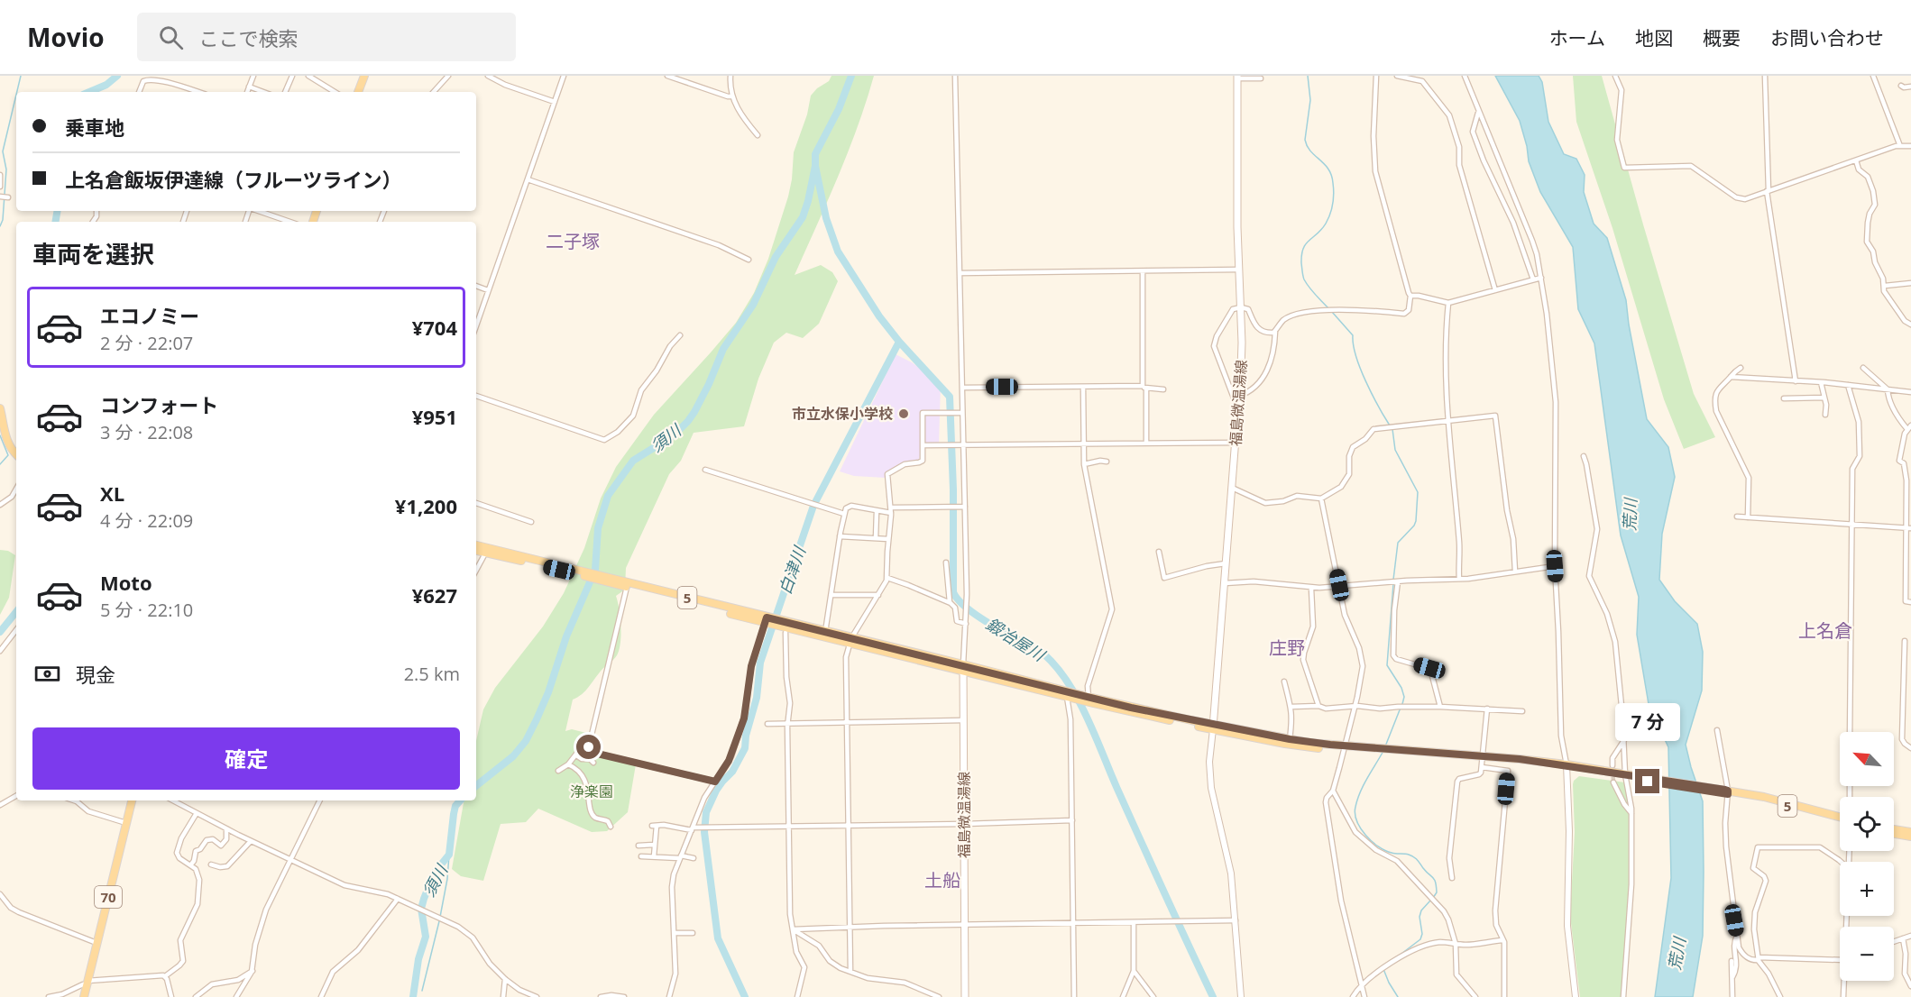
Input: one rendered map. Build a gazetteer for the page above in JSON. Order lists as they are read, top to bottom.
{
  "streets": {
    "main road": ["福島微温湯線", "5", "70"]
  },
  "crossings": [
    ["福島微温湯線", "5"]
  ],
  "districts": [
    "二子塚",
    "上名倉",
    "庄野",
    "土船"
  ],
  "water": [
    "須川",
    "荒川",
    "白津川",
    "鍛冶屋川"
  ],
  "parks": ["浄楽園"],
  "places": ["市立水保小学校"],
  "north": "top left",
  "page": {
    "header": "Movio",
    "search": "ここで検索",
    "nav": [
      "ホーム",
      "地図",
      "概要",
      "お問い合わせ"
    ],
    "banner": ["乗車地", "上名倉飯坂伊達線（フルーツライン）"],
    "heading": "車両を選択",
    "list": [
      {
        "name": "エコノミー",
        "note": "2 分 · 22:07",
        "value": "¥704"
      },
      {
        "name": "コンフォート",
        "note": "3 分 · 22:08",
        "value": "¥951"
      },
      {
        "name": "XL",
        "note": "4 分 · 22:09",
        "value": "¥1,200"
      },
      {
        "name": "Moto",
        "note": "5 分 · 22:10",
        "value": "¥627"
      }
    ],
    "pay": ["現金", "2.5 km"],
    "bubble": "7 分",
    "buttons": "確定",
    "map_buttons": ["+", "−"]
  }
}
